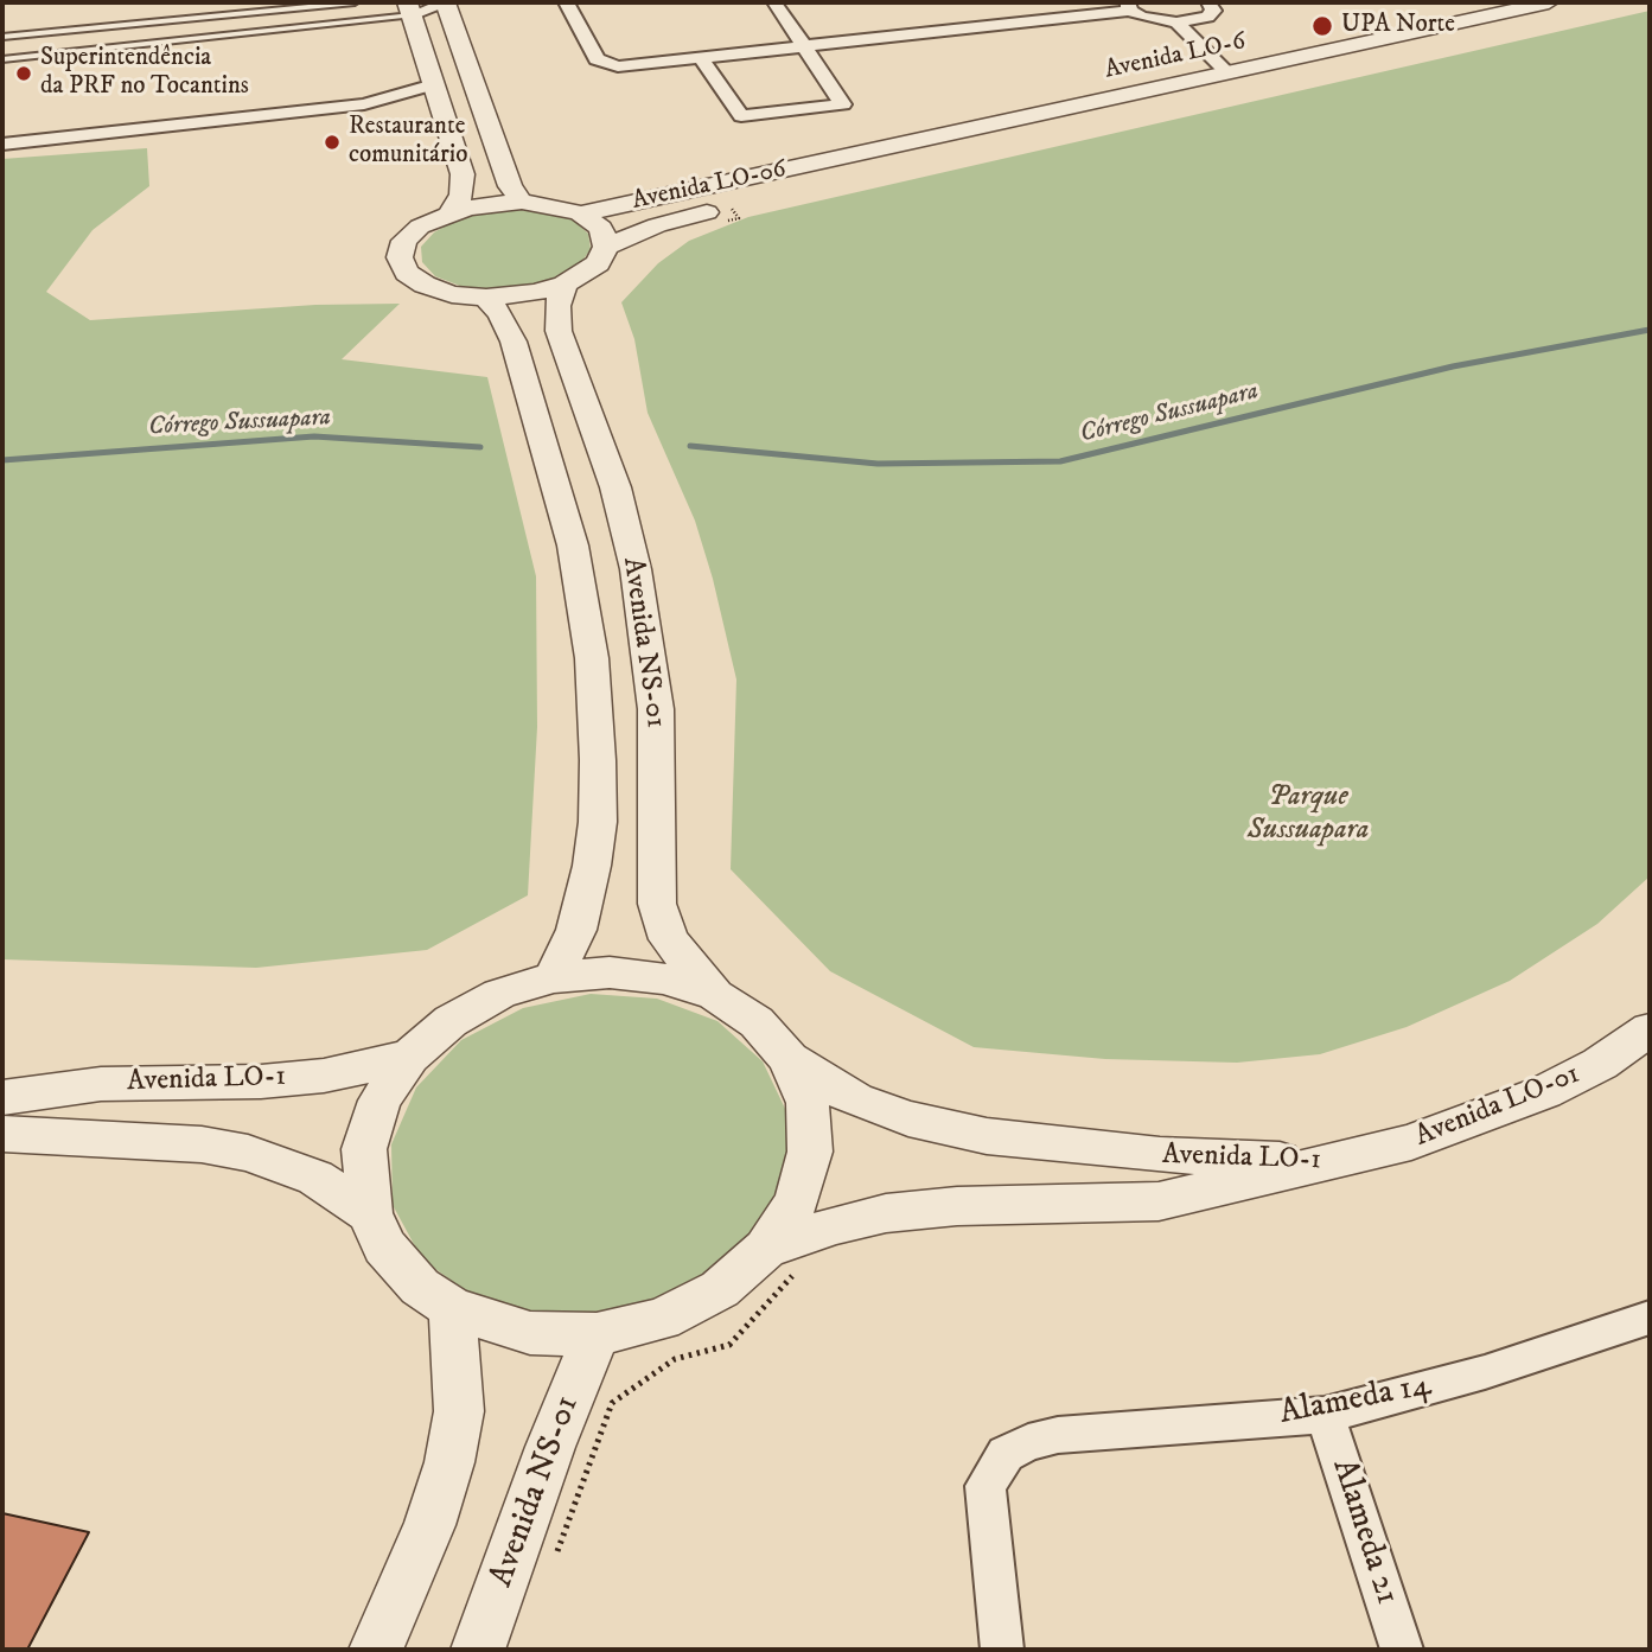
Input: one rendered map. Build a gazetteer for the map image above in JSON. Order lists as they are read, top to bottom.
{
  "streets": {
    "street": [
      "Avenida LO-6",
      "Avenida LO-06",
      "Avenida NS-01",
      "Avenida LO-1",
      "Avenida LO-01",
      "Alameda 14",
      "Alameda 21"
    ]
  },
  "crossings": [
    ["Avenida LO-6", "Avenida LO-06"],
    ["Avenida LO-1", "Avenida LO-01"],
    ["Alameda 14", "Alameda 21"]
  ],
  "water": ["Córrego Sussuapara"],
  "parks": ["Parque Sussuapara"],
  "places": ["UPA Norte", "Superintendência da PRF no Tocantins", "Restaurante comunitário"]
}
